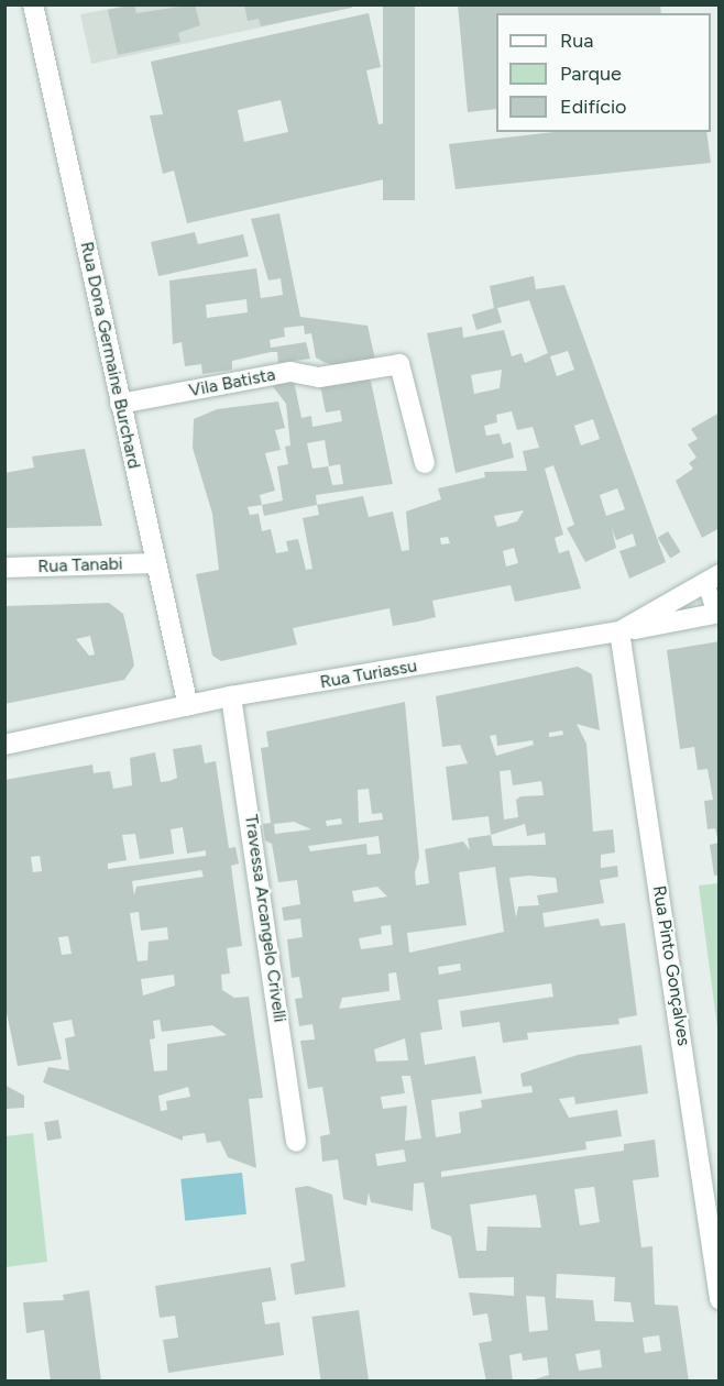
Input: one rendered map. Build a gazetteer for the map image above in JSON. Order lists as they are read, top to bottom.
{
  "streets": {
    "street": [
      "Rua Dona Germaine Burchard",
      "Vila Batista",
      "Rua Tanabi",
      "Rua Turiassu",
      "Travessa Arcangelo Crivelli",
      "Rua Pinto Gonçalves"
    ]
  },
  "crossings": [
    ["Rua Dona Germaine Burchard", "Vila Batista"],
    ["Rua Dona Germaine Burchard", "Rua Tanabi"],
    ["Rua Dona Germaine Burchard", "Rua Turiassu"],
    ["Rua Turiassu", "Travessa Arcangelo Crivelli"],
    ["Rua Turiassu", "Rua Pinto Gonçalves"]
  ],
  "legend": ["Rua", "Parque", "Edifício"]
}
